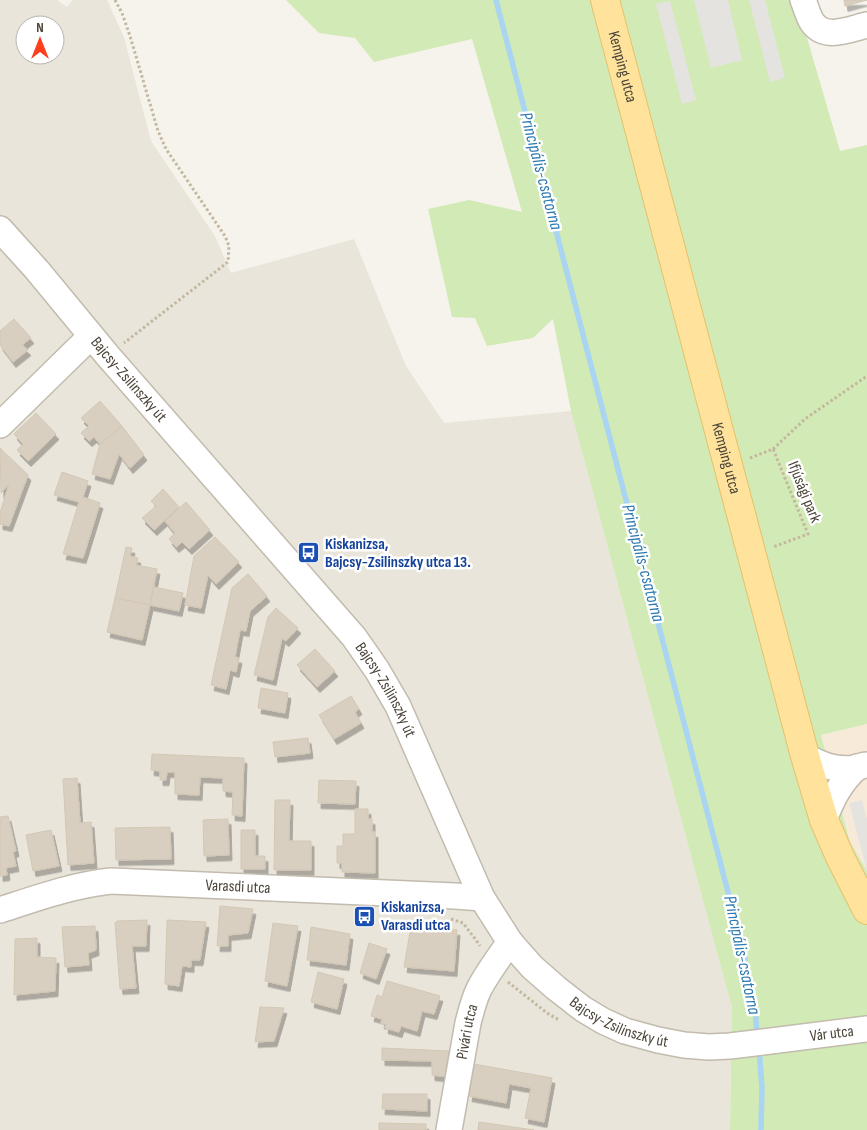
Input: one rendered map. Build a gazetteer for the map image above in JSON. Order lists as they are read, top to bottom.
{
  "streets": {
    "main road": ["Kemping utca"],
    "street": [
      "Bajcsy-Zsilinszky út",
      "Varasdi utca",
      "Pivári utca",
      "Vár utca"
    ],
    "path": ["Ifjúsági park"]
  },
  "crossings": [
    ["Kemping utca", "Ifjúsági park"],
    ["Bajcsy-Zsilinszky út", "Varasdi utca"],
    ["Bajcsy-Zsilinszky út", "Pivári utca"],
    ["Bajcsy-Zsilinszky út", "Vár utca"]
  ],
  "water": ["Principális-csatorna"],
  "places": {
    "bus stop": ["Kiskanizsa, Bajcsy-Zsilinszky utca 13.", "Kiskanizsa, Varasdi utca"]
  },
  "north": "top"
}
